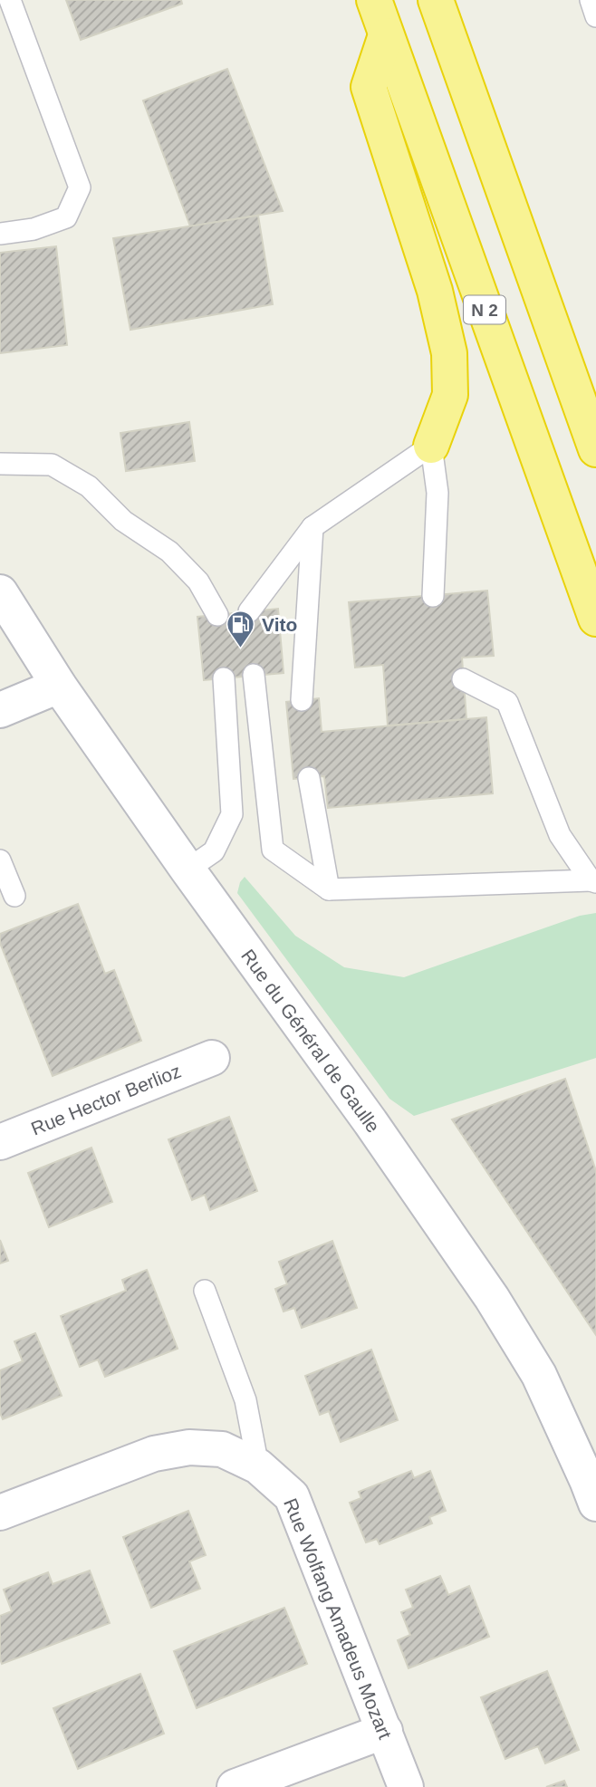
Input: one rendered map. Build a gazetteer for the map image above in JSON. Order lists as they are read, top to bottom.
{
  "streets": {
    "highway": ["N 2"],
    "street": ["Rue du Général de Gaulle", "Rue Hector Berlioz", "Rue Wolfang Amadeus Mozart"]
  },
  "places": {
    "fuel station": ["Vito"]
  }
}
